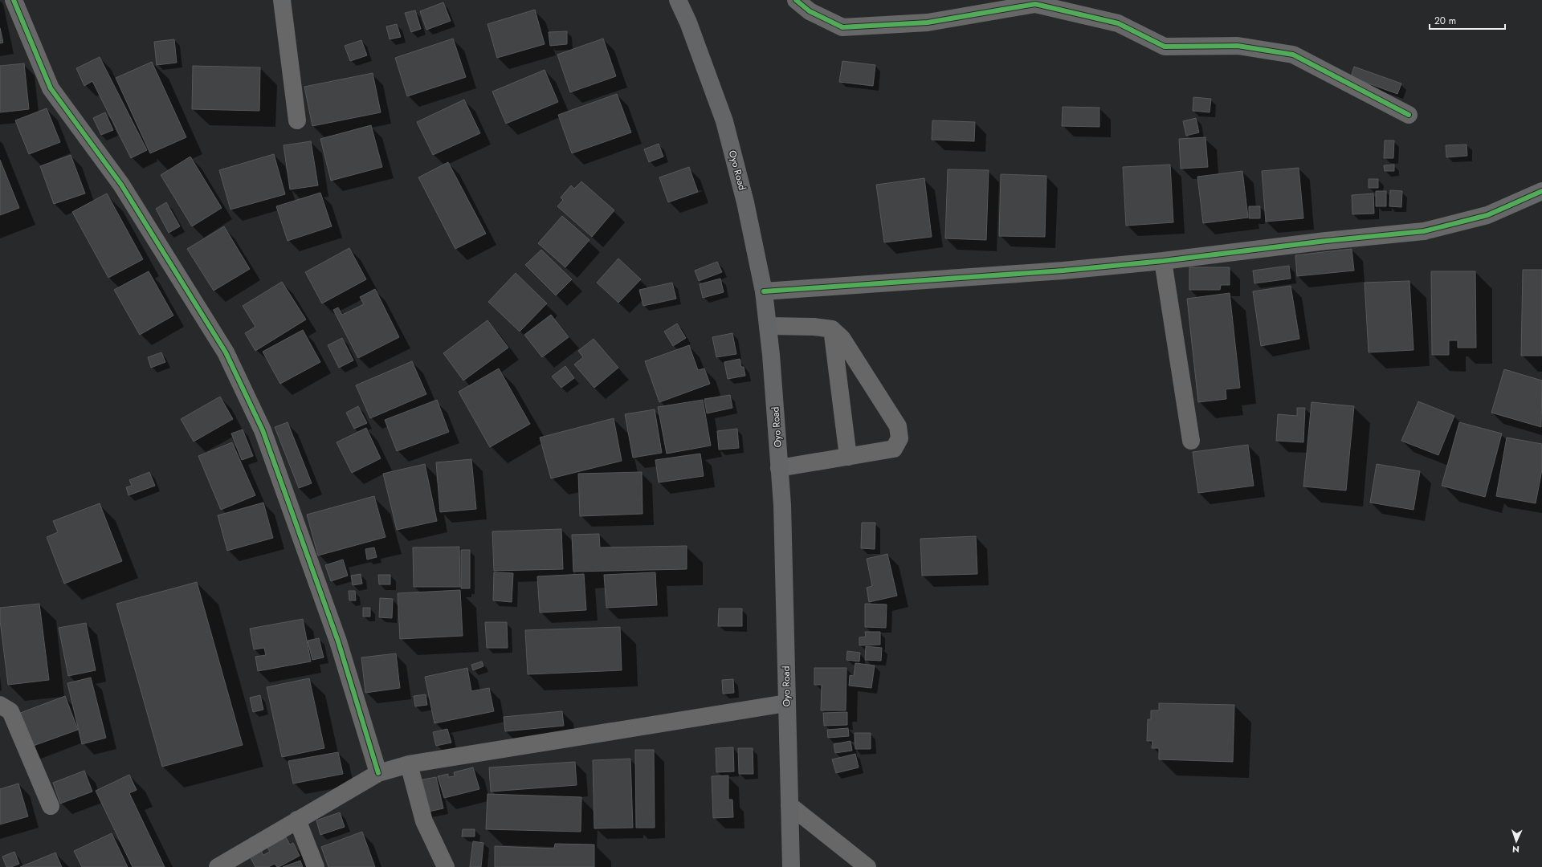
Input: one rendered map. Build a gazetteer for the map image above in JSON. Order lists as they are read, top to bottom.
{
  "streets": {
    "highway": ["Oyo Road"]
  },
  "scale_bar": "20 m",
  "north": "bottom"
}
